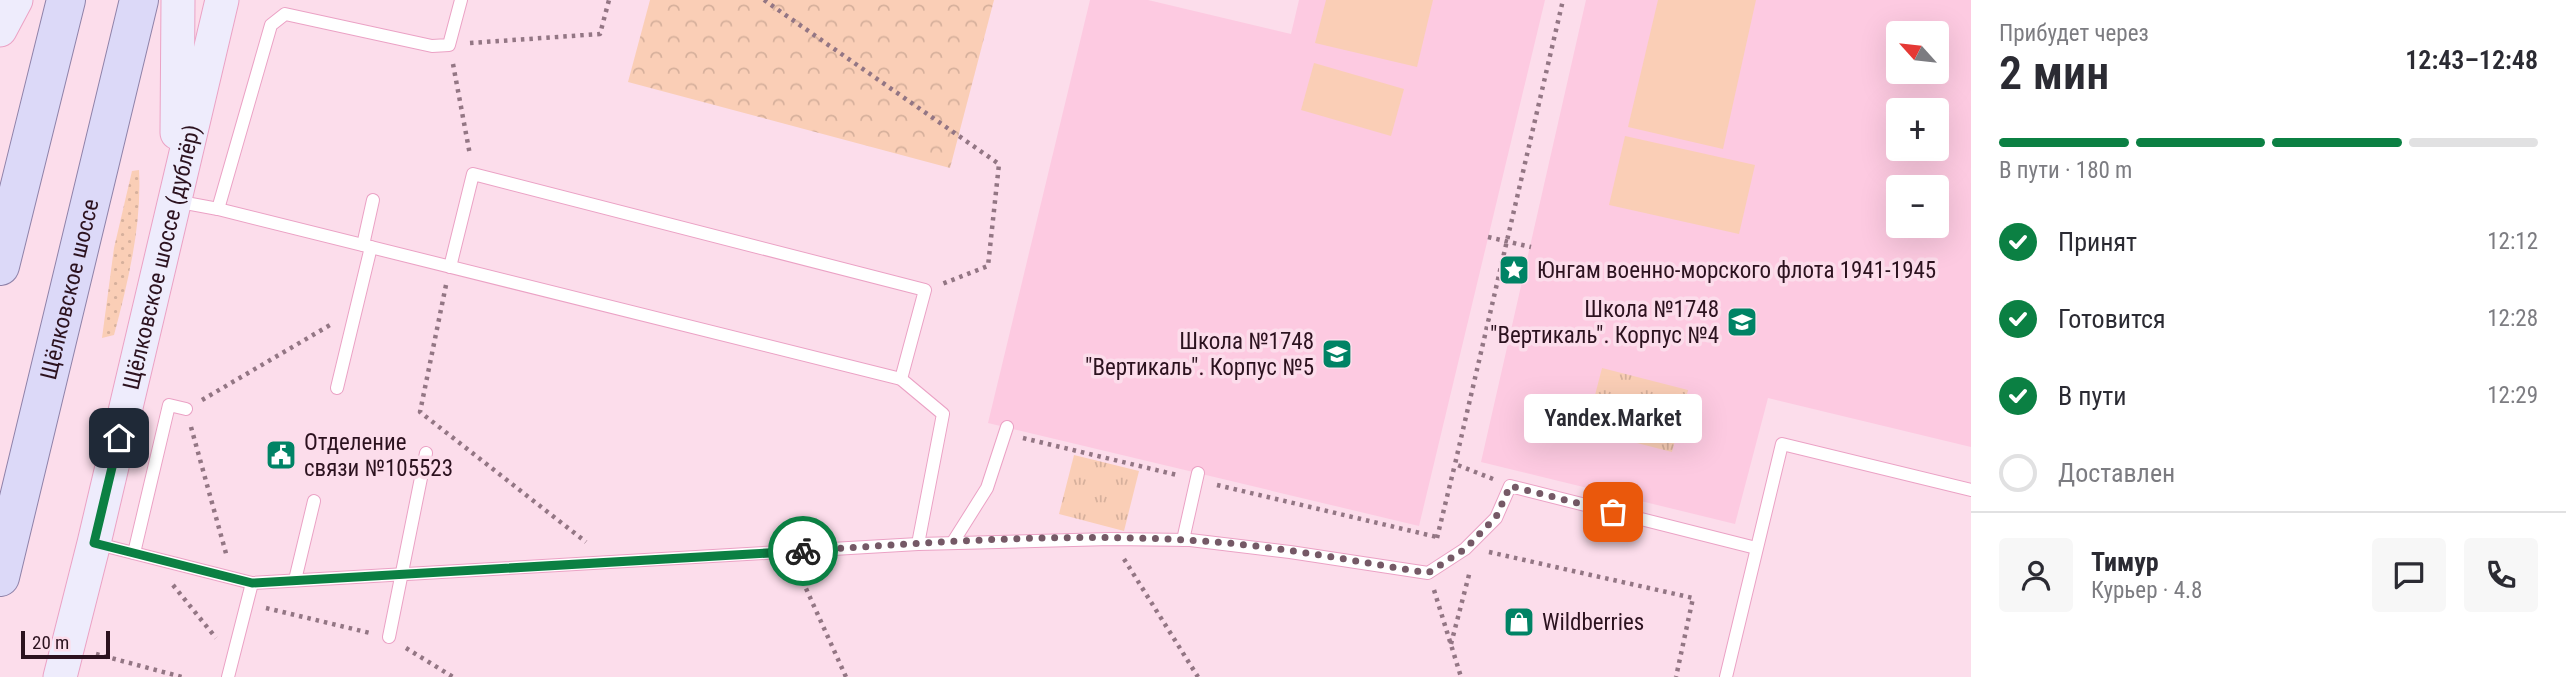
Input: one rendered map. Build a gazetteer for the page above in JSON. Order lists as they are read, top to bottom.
{
  "streets": {
    "main road": ["Щёлковское шоссе"],
    "street": ["Щёлковское шоссе (дублёр)"]
  },
  "places": {
    "place": ["Юнгам военно-морского флота 1941-1945"],
    "school or university": ["Школа №1748 \"Вертикаль\". Корпус №4", "Школа №1748 \"Вертикаль\". Корпус №5"],
    "public building": ["Отделение связи №105523"],
    "other": ["Yandex.Market"],
    "shop": ["Wildberries"]
  },
  "scale_bar": "20 m",
  "north": "top left",
  "page": {
    "heading": ["2 мин", "Прибудет через", "12:43–12:48"],
    "panel": ["Тимур", "Курьер · 4.8"],
    "map_buttons": ["+", "−"],
    "bar": "В пути · 180 m",
    "list": [
      ["Принят", "12:12"],
      ["Готовится", "12:28"],
      ["В пути", "12:29"],
      "Доставлен"
    ],
    "bubble": "Yandex.Market",
    "scale": "20 m"
  }
}
